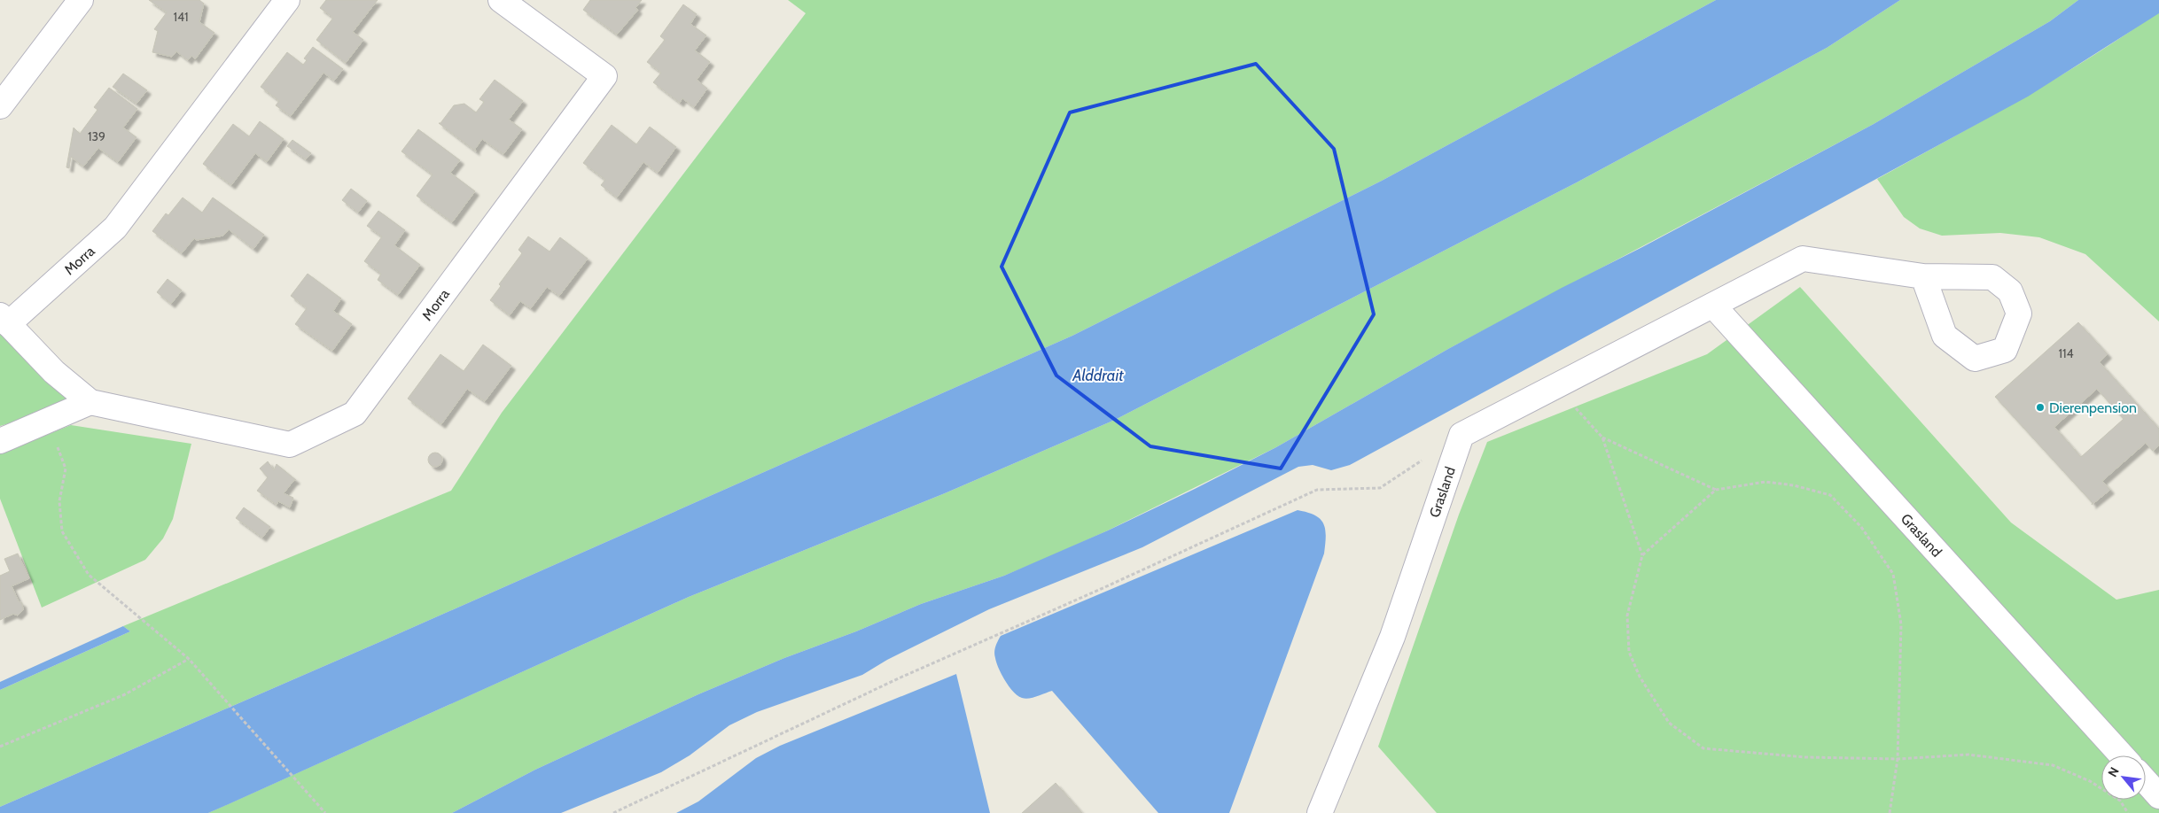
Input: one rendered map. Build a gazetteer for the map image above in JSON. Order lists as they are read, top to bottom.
{
  "streets": {
    "street": ["Morra", "Grasland"]
  },
  "water": ["Alddrait"],
  "places": ["Dierenpension"],
  "house_numbers": ["141", "139", "114"],
  "north": "top left"
}
